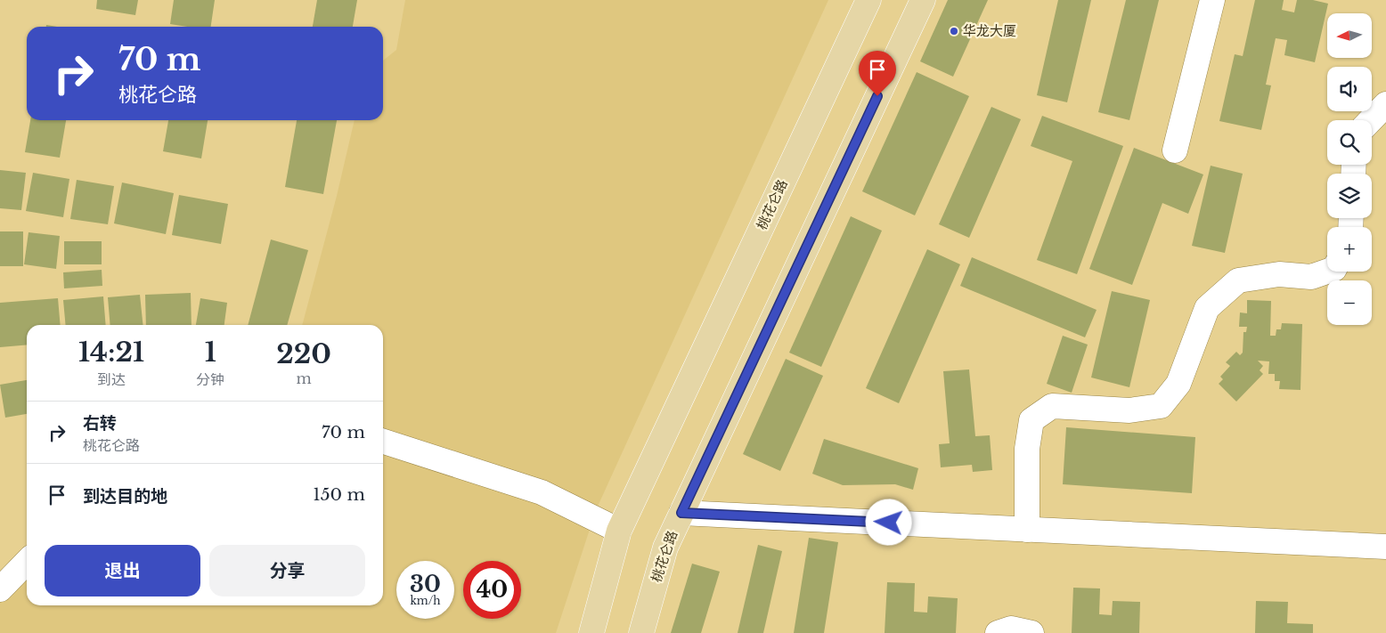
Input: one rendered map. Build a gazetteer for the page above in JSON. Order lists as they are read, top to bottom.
{
  "streets": {
    "main road": ["桃花仑路"]
  },
  "places": ["华龙大厦"],
  "north": "left",
  "page": {
    "map_buttons": ["+", "−"],
    "turn": ["70 m", "桃花仑路"],
    "eta": [
      "14:21",
      "到达",
      "1",
      "分钟",
      "220",
      "m"
    ],
    "list": [
      {
        "name": "右转",
        "note": "桃花仑路",
        "value": "70 m"
      },
      {
        "name": "到达目的地",
        "value": "150 m"
      }
    ],
    "buttons": ["退出", "分享"],
    "speed": "30 km/h",
    "limit": "40"
  }
}
